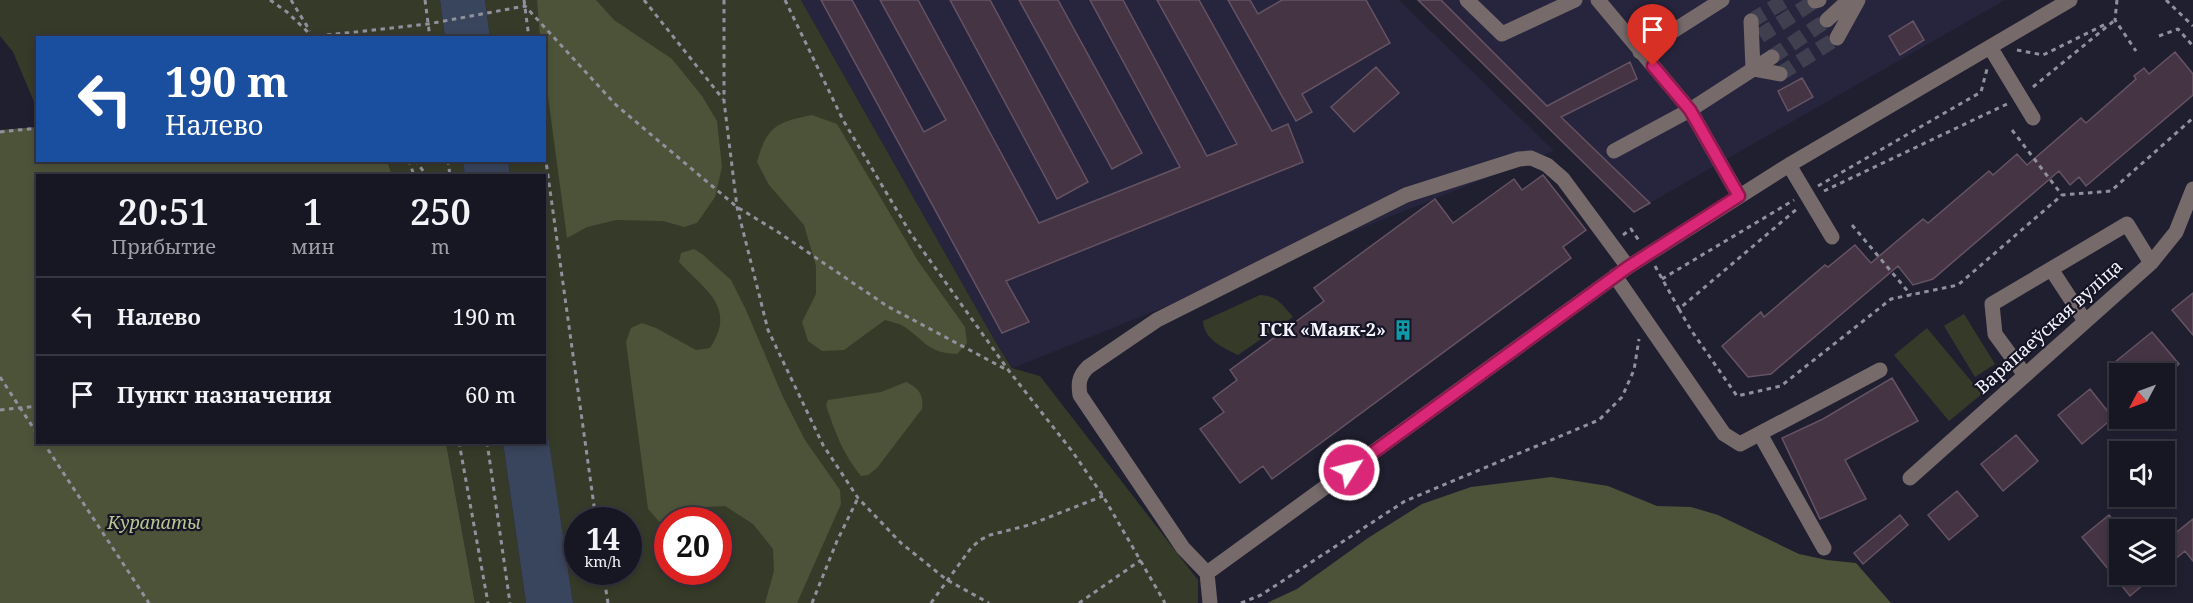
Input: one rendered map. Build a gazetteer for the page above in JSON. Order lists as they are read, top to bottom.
{
  "streets": {
    "street": ["Варапаеўская вуліца"]
  },
  "parks": ["Курапаты"],
  "places": {
    "building": ["ГСК «Маяк-2»"]
  },
  "north": "bottom left",
  "page": {
    "turn": ["190 m", "Налево"],
    "eta": [
      "20:51",
      "Прибытие",
      "1",
      "мин",
      "250",
      "m"
    ],
    "list": [
      {
        "name": "Налево",
        "value": "190 m"
      },
      {
        "name": "Пункт назначения",
        "value": "60 m"
      }
    ],
    "speed": "14 km/h",
    "limit": "20"
  }
}
